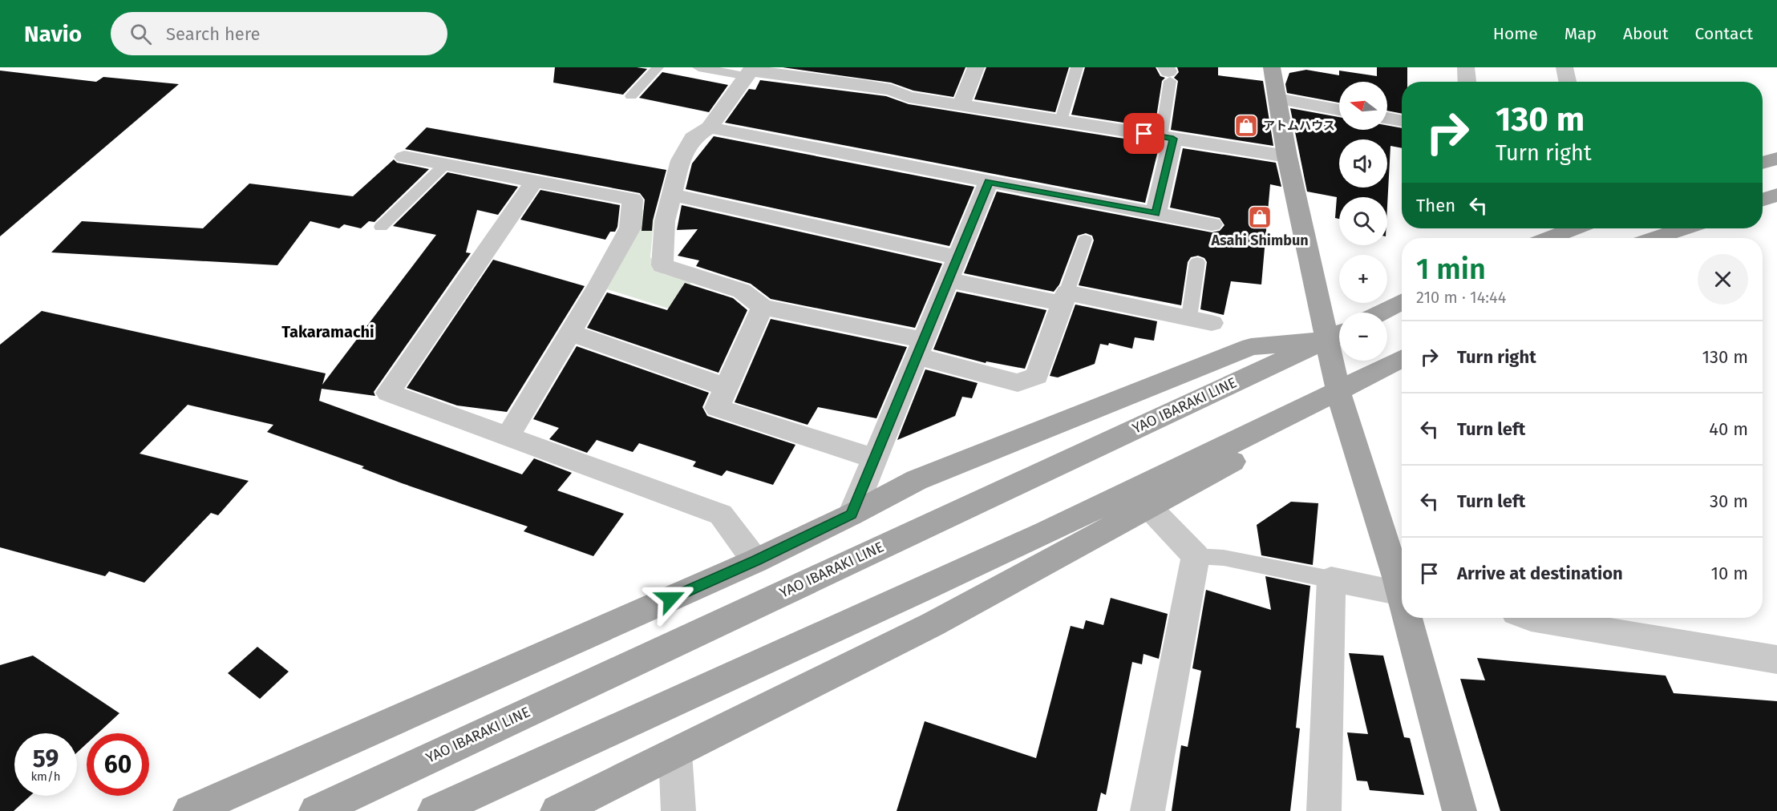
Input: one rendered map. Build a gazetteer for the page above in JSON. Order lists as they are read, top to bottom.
{
  "streets": {
    "main road": ["YAO IBARAKI LINE"]
  },
  "districts": ["Takaramachi"],
  "places": {
    "shop": ["アトムハウス", "Asahi Shimbun"]
  },
  "north": "left",
  "page": {
    "header": "Navio",
    "search": "Search here",
    "nav": [
      "Home",
      "Map",
      "About",
      "Contact"
    ],
    "map_buttons": ["+", "−"],
    "turn": ["130 m", "Turn right"],
    "then": "Then",
    "heading": ["1 min", "210 m · 14:44"],
    "list": [
      {
        "name": "Turn right",
        "value": "130 m"
      },
      {
        "name": "Turn left",
        "value": "40 m"
      },
      {
        "name": "Turn left",
        "value": "30 m"
      },
      {
        "name": "Arrive at destination",
        "value": "10 m"
      }
    ],
    "speed": "59 km/h",
    "limit": "60"
  }
}
